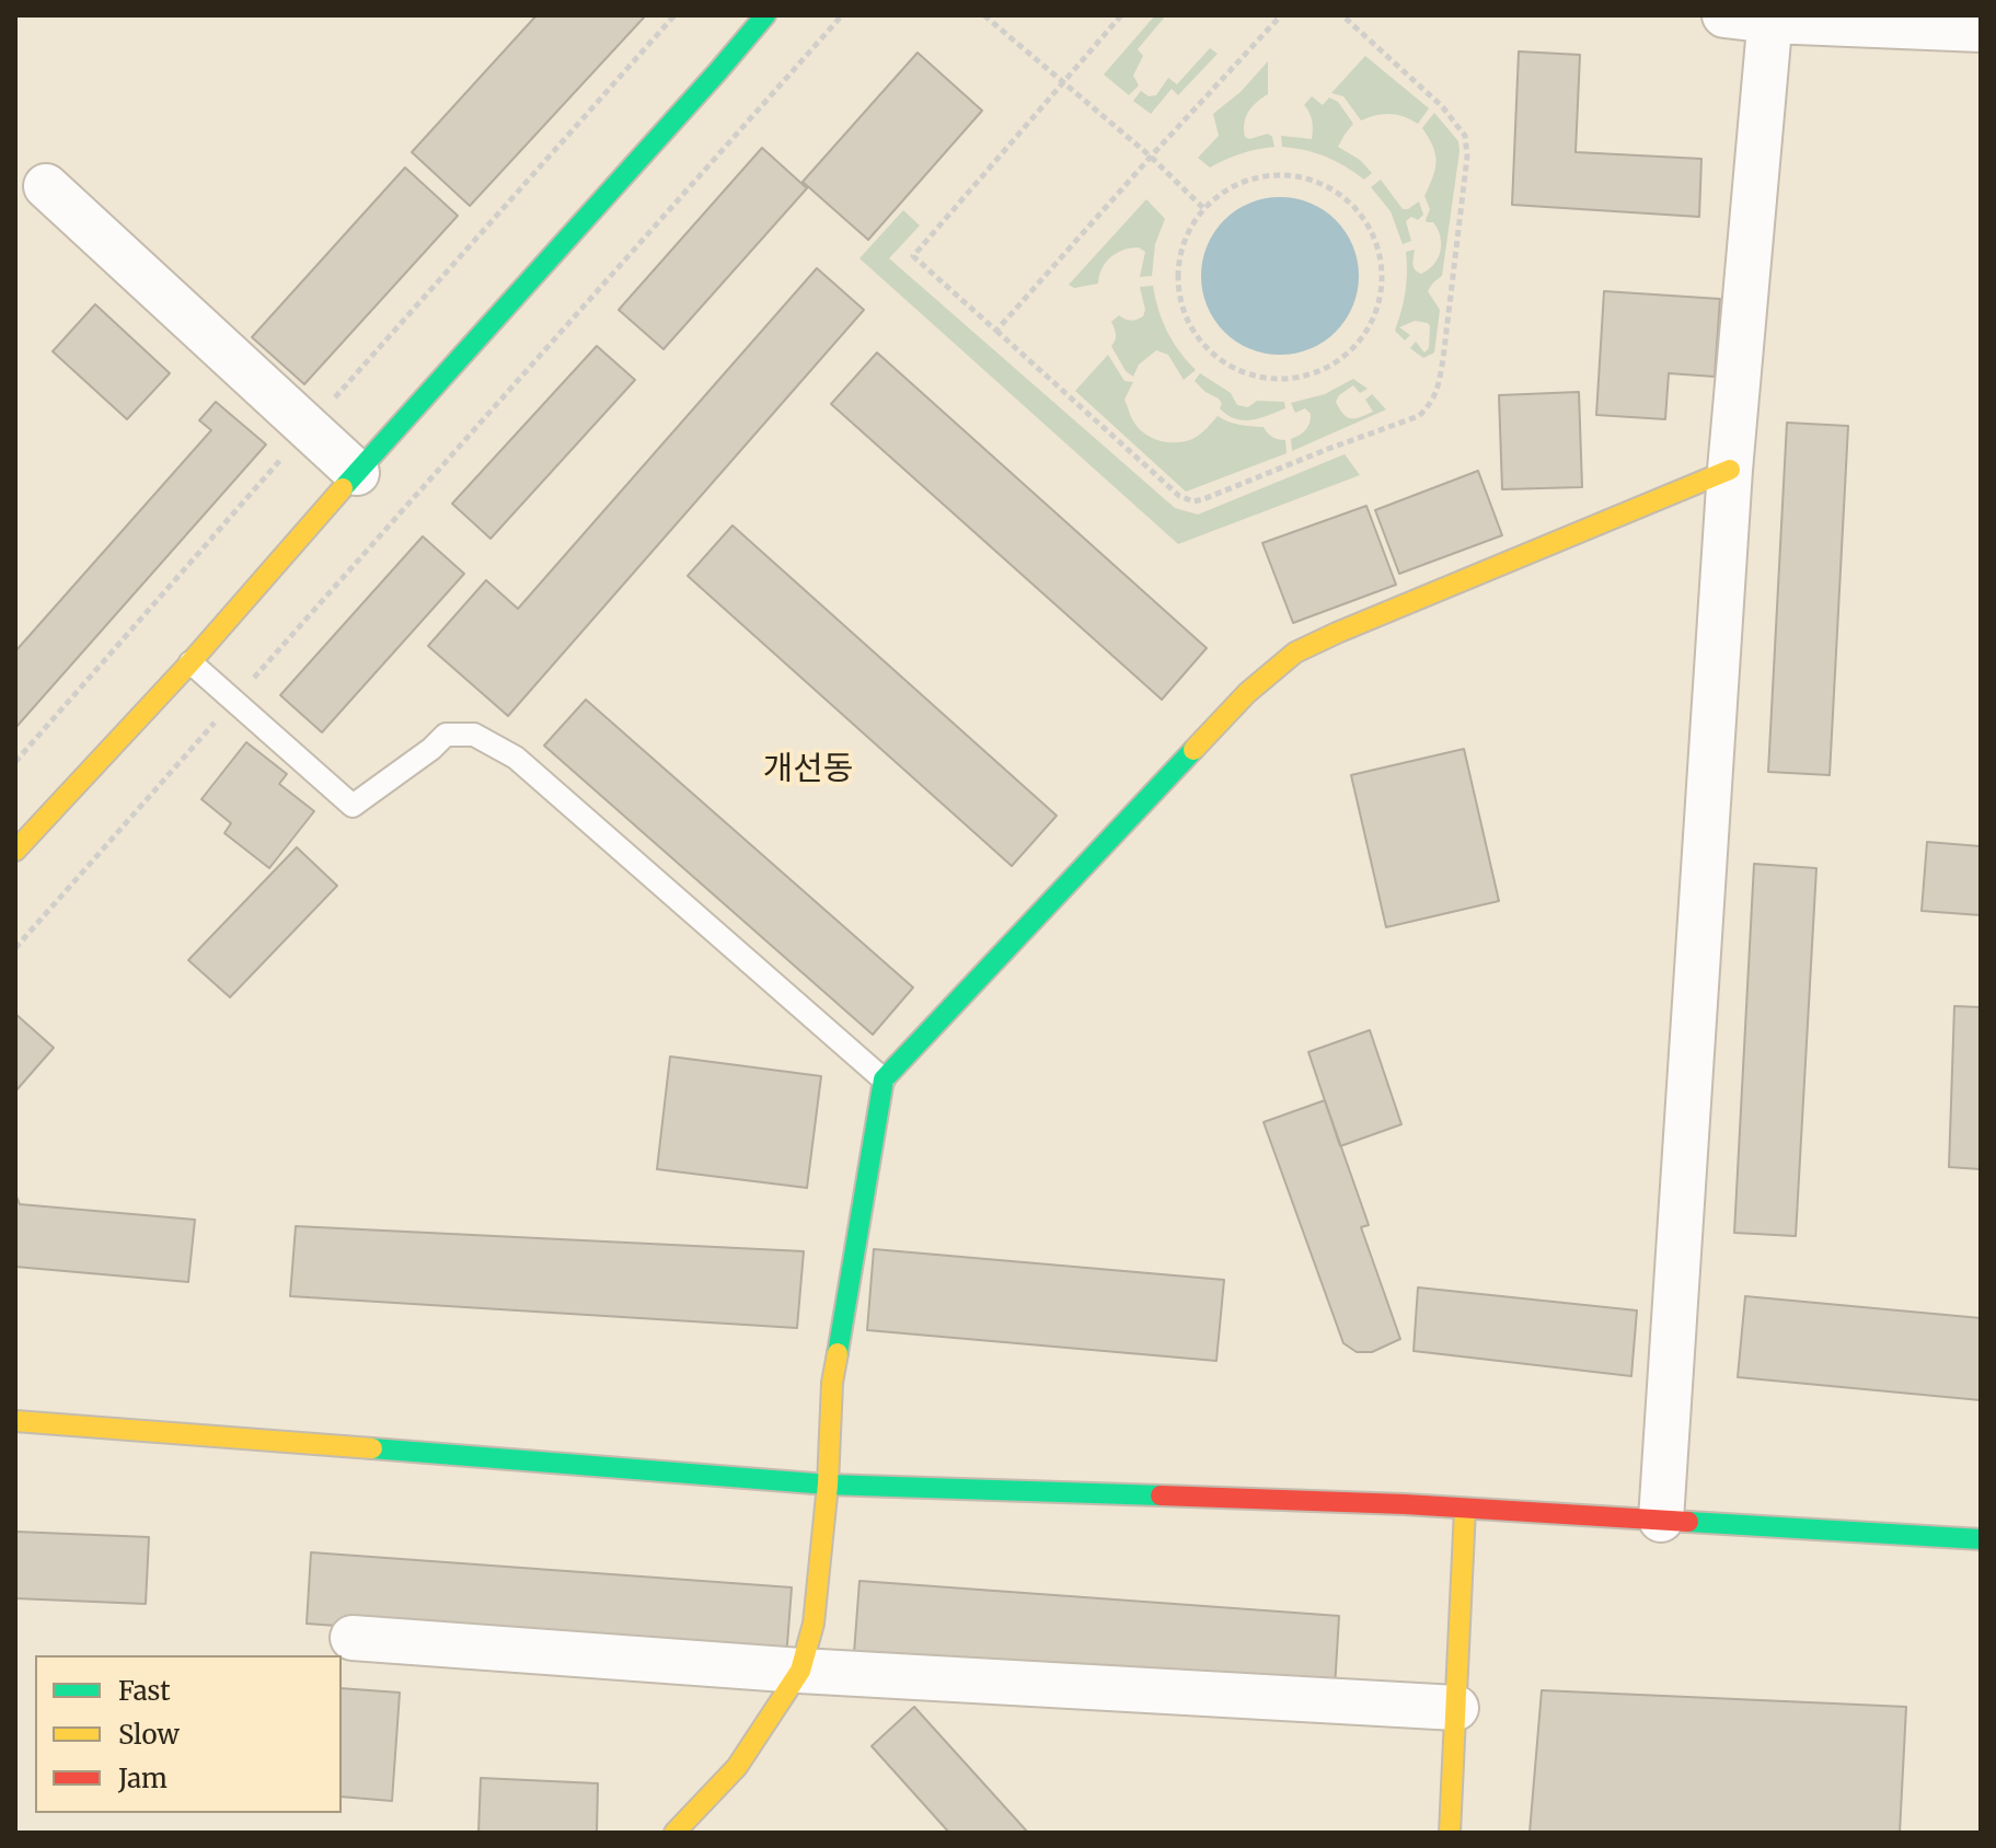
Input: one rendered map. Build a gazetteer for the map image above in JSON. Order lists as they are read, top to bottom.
{
  "districts": ["개선동"],
  "legend": ["Fast", "Slow", "Jam"]
}
